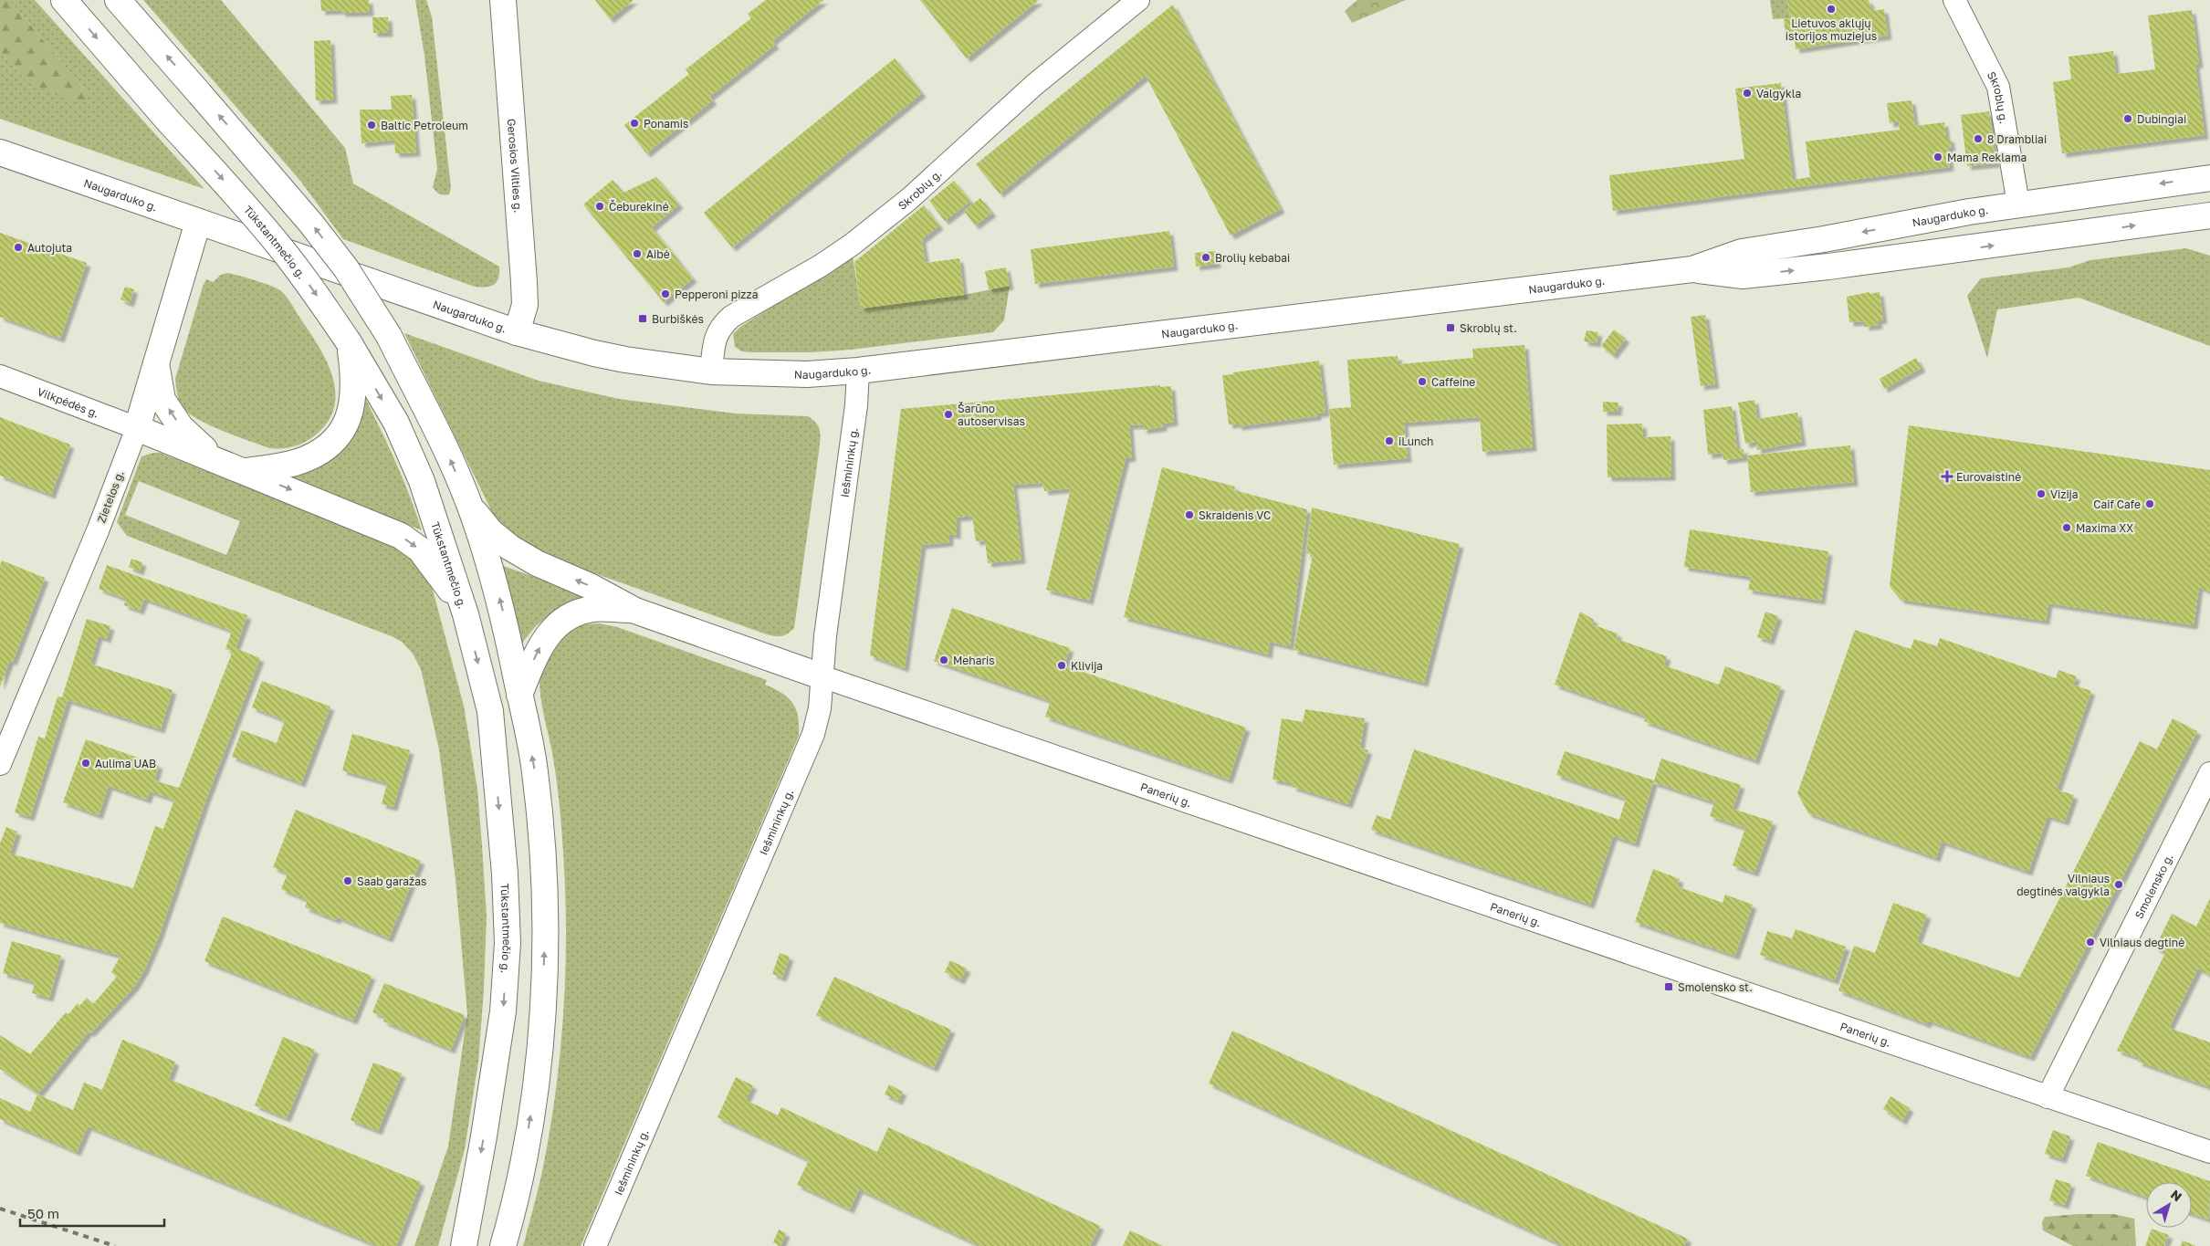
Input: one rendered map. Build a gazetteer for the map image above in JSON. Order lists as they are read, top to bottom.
{
  "streets": {
    "main road": [
      "Gerosios Vilties g.",
      "Naugarduko g.",
      "Tūkstantmečio g.",
      "Zietelos g."
    ],
    "street": [
      "Skroblų g.",
      "Vilkpėdės g.",
      "Iešmininkų g.",
      "Panerių g.",
      "Smolensko g."
    ]
  },
  "crossings": [
    ["Skroblų g.", "Naugarduko g."],
    ["Gerosios Vilties g.", "Naugarduko g."],
    ["Naugarduko g.", "Iešmininkų g."],
    ["Naugarduko g.", "Zietelos g."],
    ["Vilkpėdės g.", "Zietelos g."],
    ["Iešmininkų g.", "Panerių g."],
    ["Panerių g.", "Smolensko g."]
  ],
  "places": {
    "other": [
      "Lietuvos aklųjų istorijos muziejus",
      "Valgykla",
      "Dubingiai",
      "Ponamis",
      "Baltic Petroleum",
      "8 Drambliai",
      "Mama Reklama",
      "Čeburekinė",
      "Autojuta",
      "Aibė",
      "Brolių kebabai",
      "Pepperoni pizza",
      "Caffeine",
      "Šarūno autoservisas",
      "iLunch",
      "Vizija",
      "Caif Cafe",
      "Skraidenis VC",
      "Maxima XX",
      "Meharis",
      "Klivija",
      "Aulima UAB",
      "Saab garažas",
      "Vilniaus degtinės valgykla",
      "Vilniaus degtinė"
    ],
    "transit": ["Burbiškės", "Skroblų st.", "Smolensko st."],
    "health": ["Eurovaistinė"]
  },
  "scale_bar": "50 m",
  "north": "top right"
}
